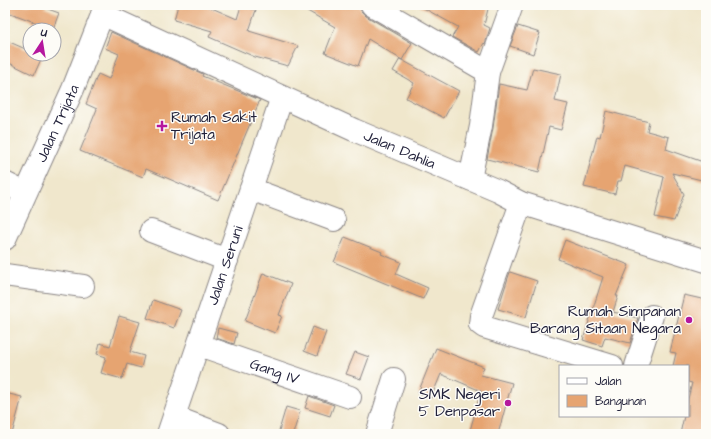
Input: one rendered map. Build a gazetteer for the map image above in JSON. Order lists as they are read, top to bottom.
{
  "streets": {
    "street": [
      "Jalan Trijata",
      "Jalan Dahlia",
      "Jalan Seruni",
      "Gang IV"
    ]
  },
  "crossings": [
    ["Jalan Trijata", "Jalan Dahlia"],
    ["Jalan Dahlia", "Jalan Seruni"],
    ["Jalan Seruni", "Gang IV"]
  ],
  "places": {
    "health": ["Rumah Sakit Trijata"],
    "other": ["Rumah Simpanan Barang Sitaan Negara", "SMK Negeri 5 Denpasar"]
  },
  "legend": ["Jalan", "Bangunan"],
  "north": "top"
}
